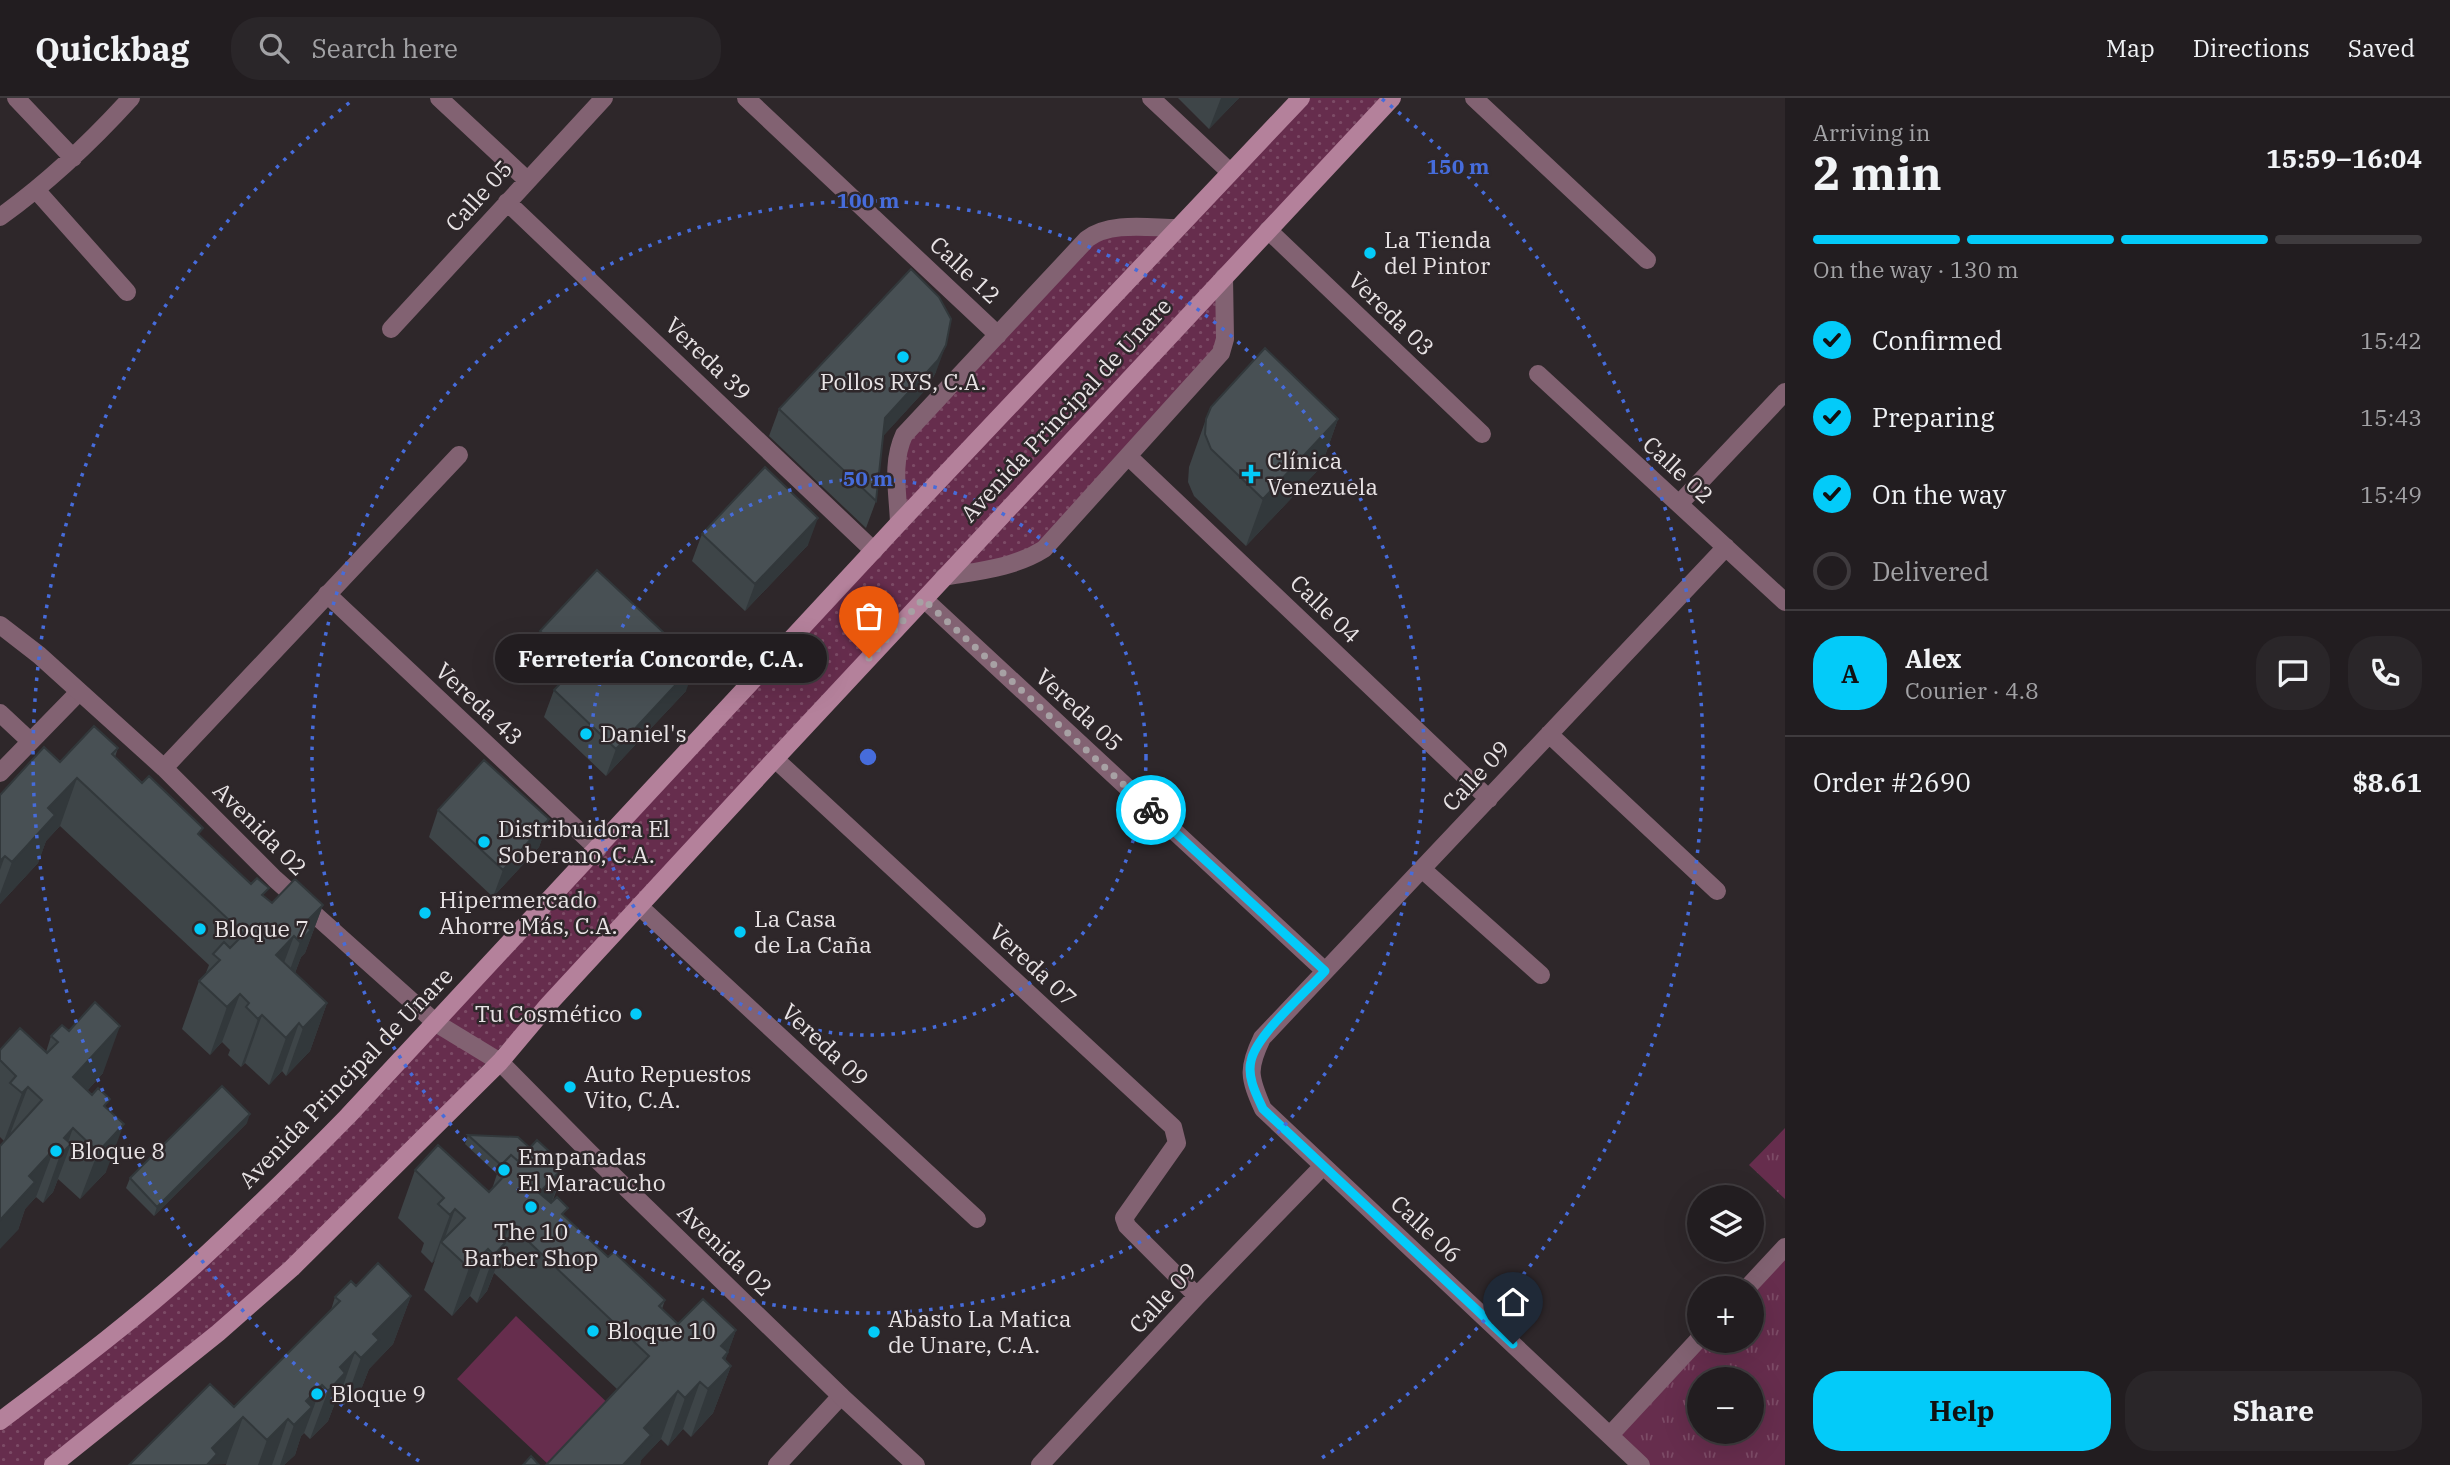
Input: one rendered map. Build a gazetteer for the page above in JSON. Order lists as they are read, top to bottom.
{
  "streets": {
    "street": [
      "Calle 05",
      "Calle 12",
      "Vereda 03",
      "Vereda 39",
      "Avenida Principal de Unare",
      "Calle 02",
      "Calle 04",
      "Vereda 43",
      "Vereda 05",
      "Calle 09",
      "Avenida 02",
      "Vereda 07",
      "Vereda 09",
      "Calle 06"
    ]
  },
  "crossings": [
    ["Calle 05", "Vereda 39"],
    ["Vereda 03", "Avenida Principal de Unare"],
    ["Vereda 39", "Avenida Principal de Unare"],
    ["Avenida Principal de Unare", "Vereda 43"],
    ["Avenida Principal de Unare", "Vereda 05"],
    ["Avenida Principal de Unare", "Avenida 02"],
    ["Avenida Principal de Unare", "Vereda 07"],
    ["Avenida Principal de Unare", "Vereda 09"],
    ["Calle 02", "Calle 09"],
    ["Calle 04", "Calle 09"],
    ["Vereda 05", "Calle 09"],
    ["Calle 09", "Vereda 07"],
    ["Calle 09", "Calle 06"]
  ],
  "places": {
    "other": [
      "La Tienda del Pintor",
      "Pollos RYS, C.A.",
      "Ferretería Concorde, C.A.",
      "Daniel's",
      "Distribuidora El Soberano, C.A.",
      "Hipermercado Ahorre Más, C.A.",
      "Bloque 7",
      "La Casa de La Caña",
      "Tu Cosmético",
      "Auto Repuestos Vito, C.A.",
      "Bloque 8",
      "Empanadas El Maracucho",
      "The 10 Barber Shop",
      "Bloque 10",
      "Abasto La Matica de Unare, C.A.",
      "Bloque 9"
    ],
    "health": ["Clínica Venezuela"]
  },
  "page": {
    "header": "Quickbag",
    "search": "Search here",
    "nav": ["Map", "Directions", "Saved"],
    "heading": ["2 min", "Arriving in", "15:59–16:04"],
    "panel": [
      "Alex",
      "Courier · 4.8",
      "Order #2690",
      "$8.61"
    ],
    "bar": "On the way · 130 m",
    "list": [
      ["Confirmed", "15:42"],
      ["Preparing", "15:43"],
      ["On the way", "15:49"],
      "Delivered"
    ],
    "bubble": "Ferretería Concorde, C.A.",
    "round": "A",
    "map_buttons": ["+", "−"],
    "buttons": ["Help", "Share"]
  },
  "rings": ["150 m", "100 m", "50 m"]
}
